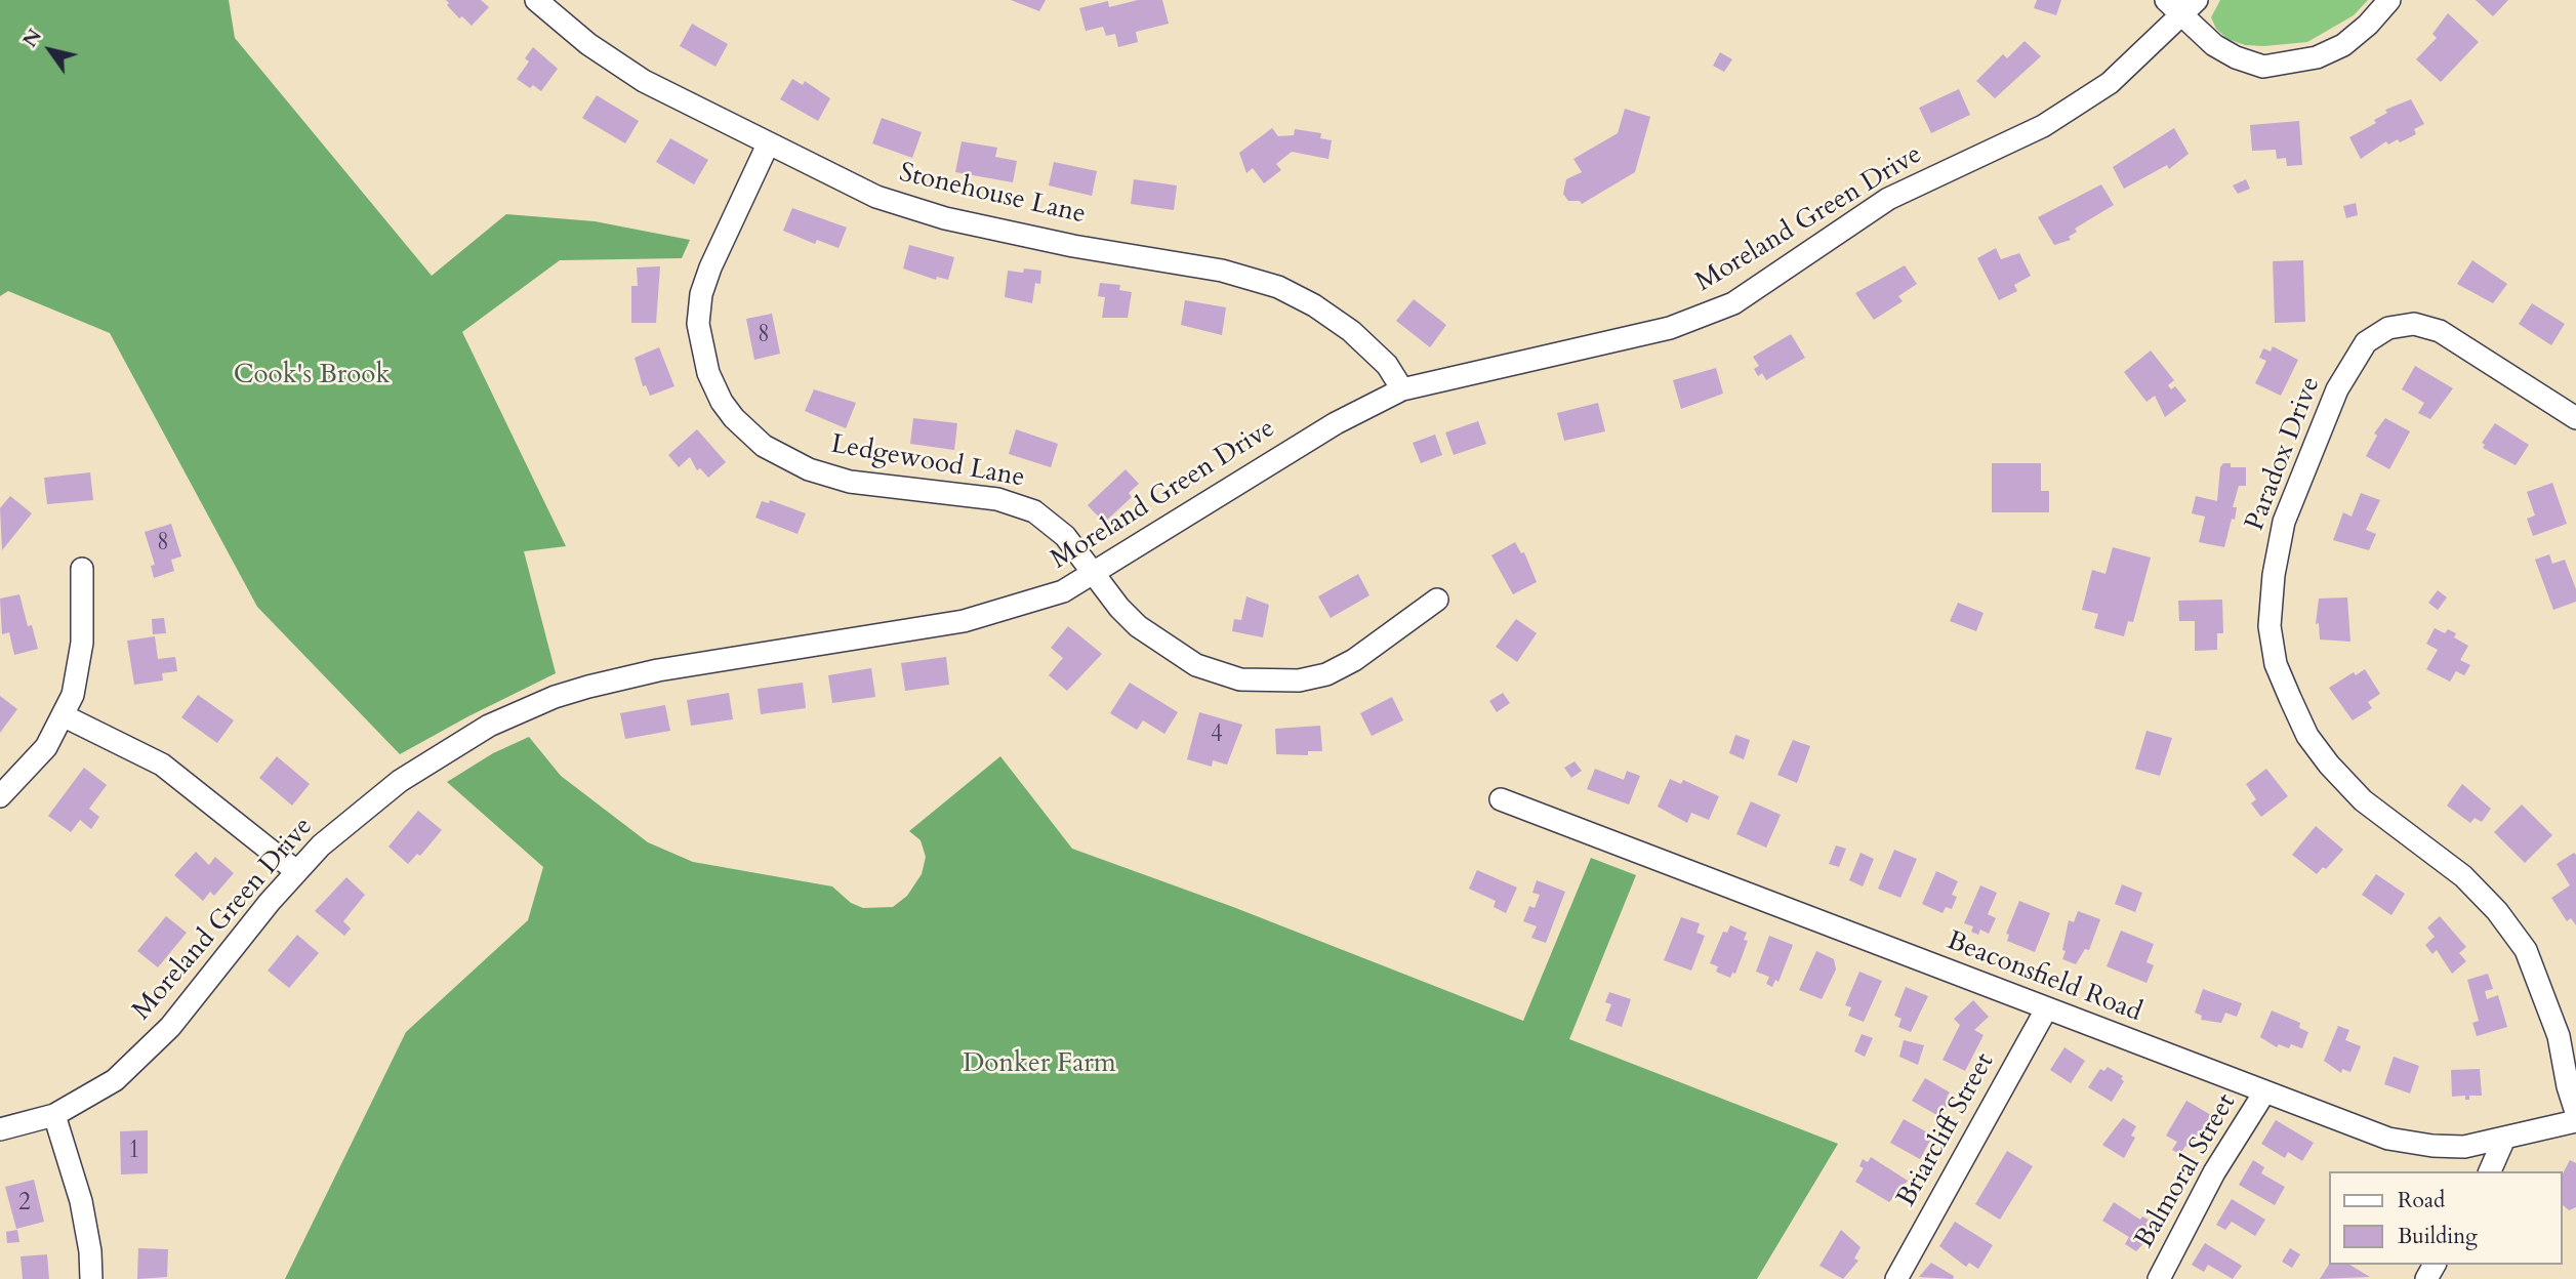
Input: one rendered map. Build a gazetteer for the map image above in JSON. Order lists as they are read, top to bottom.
{
  "streets": {
    "street": [
      "Stonehouse Lane",
      "Moreland Green Drive",
      "Paradox Drive",
      "Ledgewood Lane",
      "Beaconsfield Road",
      "Briarcliff Street",
      "Balmoral Street"
    ]
  },
  "crossings": [
    ["Stonehouse Lane", "Moreland Green Drive"],
    ["Stonehouse Lane", "Ledgewood Lane"],
    ["Moreland Green Drive", "Ledgewood Lane"],
    ["Beaconsfield Road", "Briarcliff Street"],
    ["Beaconsfield Road", "Balmoral Street"]
  ],
  "parks": ["Cook's Brook", "Donker Farm"],
  "house_numbers": [
    "8",
    "8",
    "4",
    "1",
    "2"
  ],
  "legend": ["Road", "Building"],
  "north": "top left"
}
